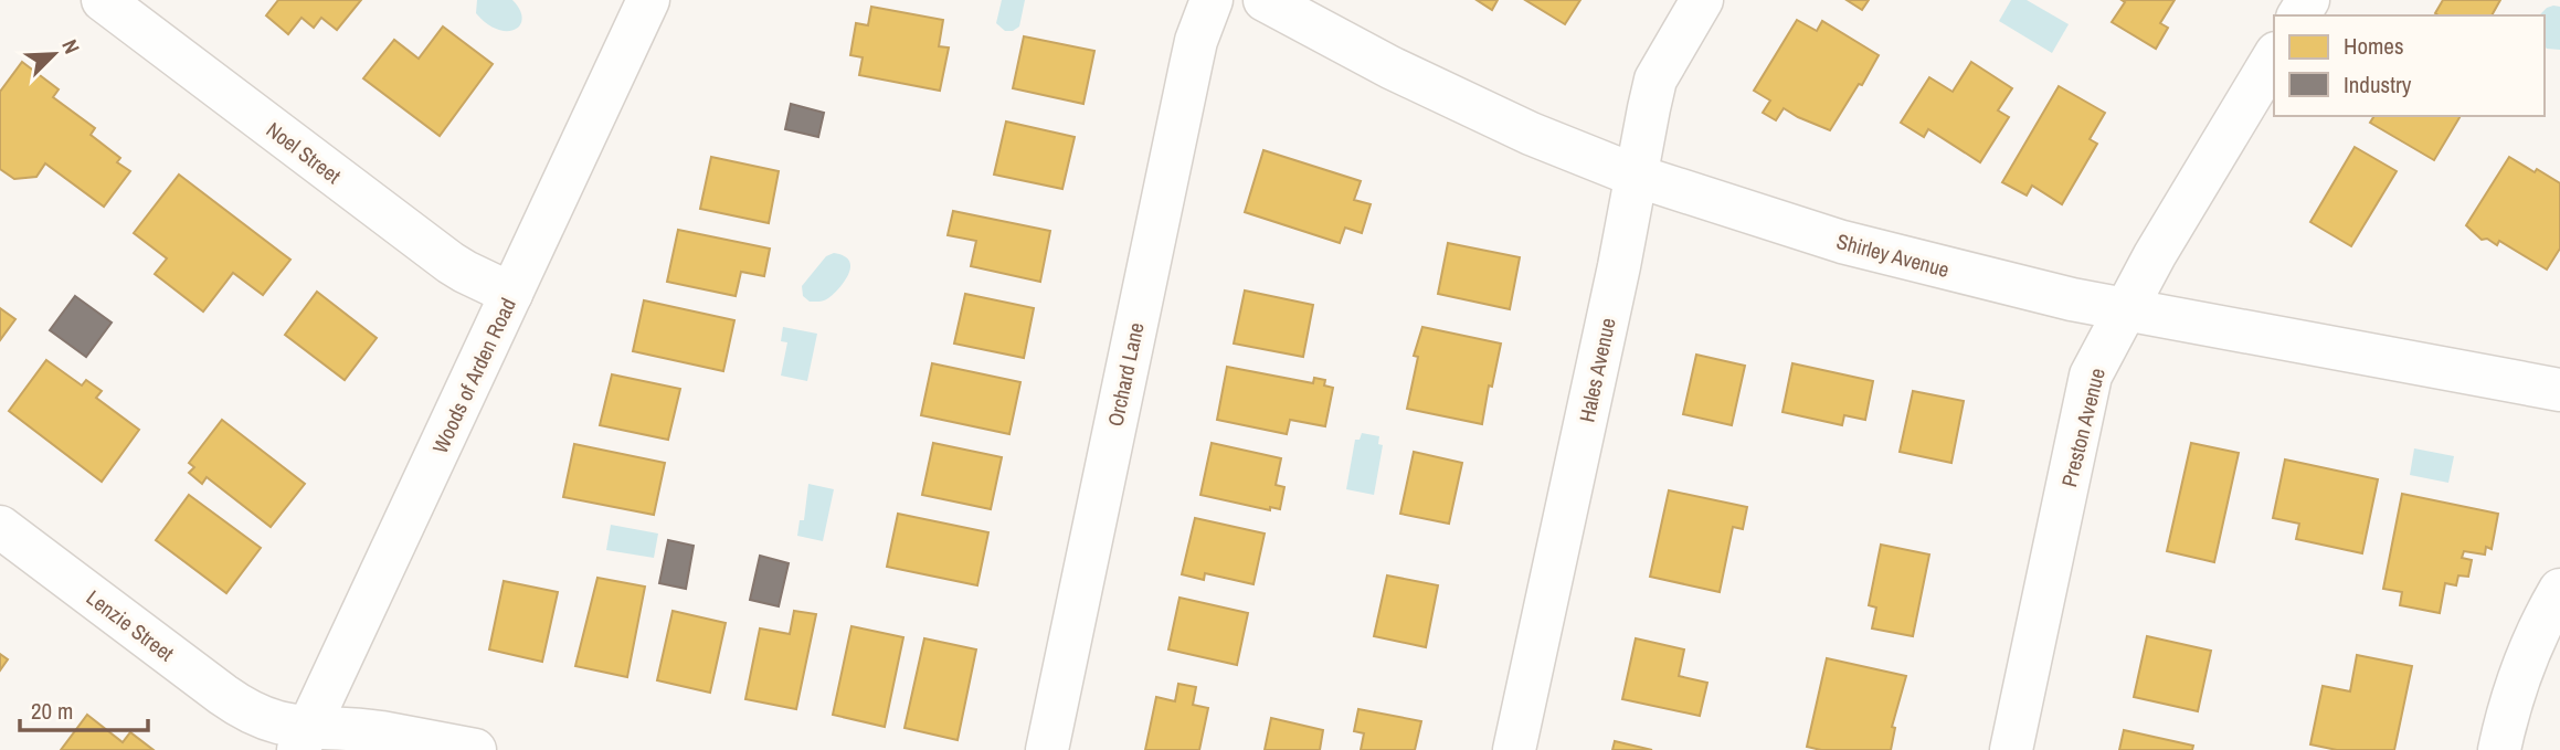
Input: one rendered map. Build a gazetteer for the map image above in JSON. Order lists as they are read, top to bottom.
{
  "streets": {
    "street": [
      "Noel Street",
      "Shirley Avenue",
      "Hales Avenue",
      "Orchard Lane",
      "Woods of Arden Road",
      "Preston Avenue",
      "Lenzie Street"
    ]
  },
  "crossings": [
    ["Noel Street", "Woods of Arden Road"],
    ["Shirley Avenue", "Hales Avenue"],
    ["Shirley Avenue", "Preston Avenue"],
    ["Woods of Arden Road", "Lenzie Street"]
  ],
  "legend": ["Homes", "Industry"],
  "scale_bar": "20 m",
  "north": "top right"
}
